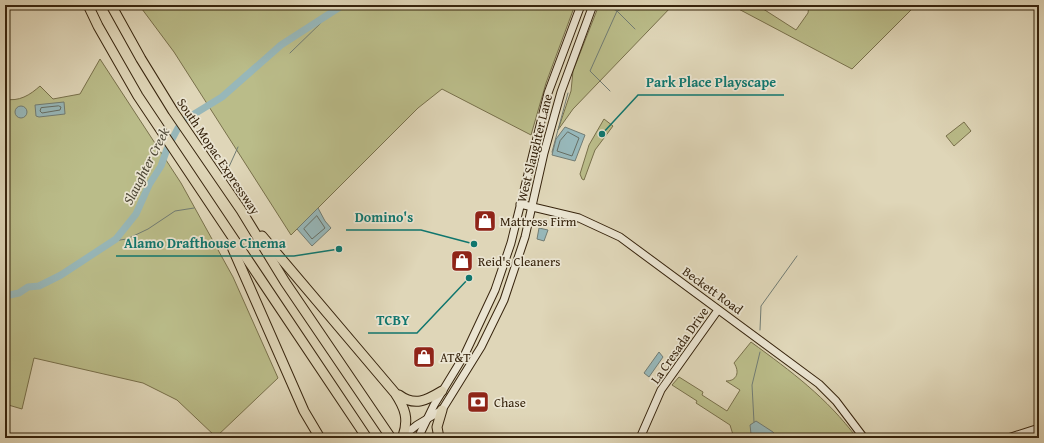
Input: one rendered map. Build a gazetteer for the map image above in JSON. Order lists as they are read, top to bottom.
{
  "streets": {
    "highway": ["South Mopac Expressway"],
    "main road": ["West Slaughter Lane", "Beckett Road", "La Cresada Drive"]
  },
  "crossings": [
    ["West Slaughter Lane", "Beckett Road"],
    ["Beckett Road", "La Cresada Drive"]
  ],
  "water": ["Slaughter Creek"],
  "places": {
    "other": [
      "Park Place Playscape",
      "Domino's",
      "Alamo Drafthouse Cinema",
      "TCBY"
    ],
    "shop": ["Mattress Firm", "Reid's Cleaners", "AT&T"],
    "bank": ["Chase"]
  }
}
